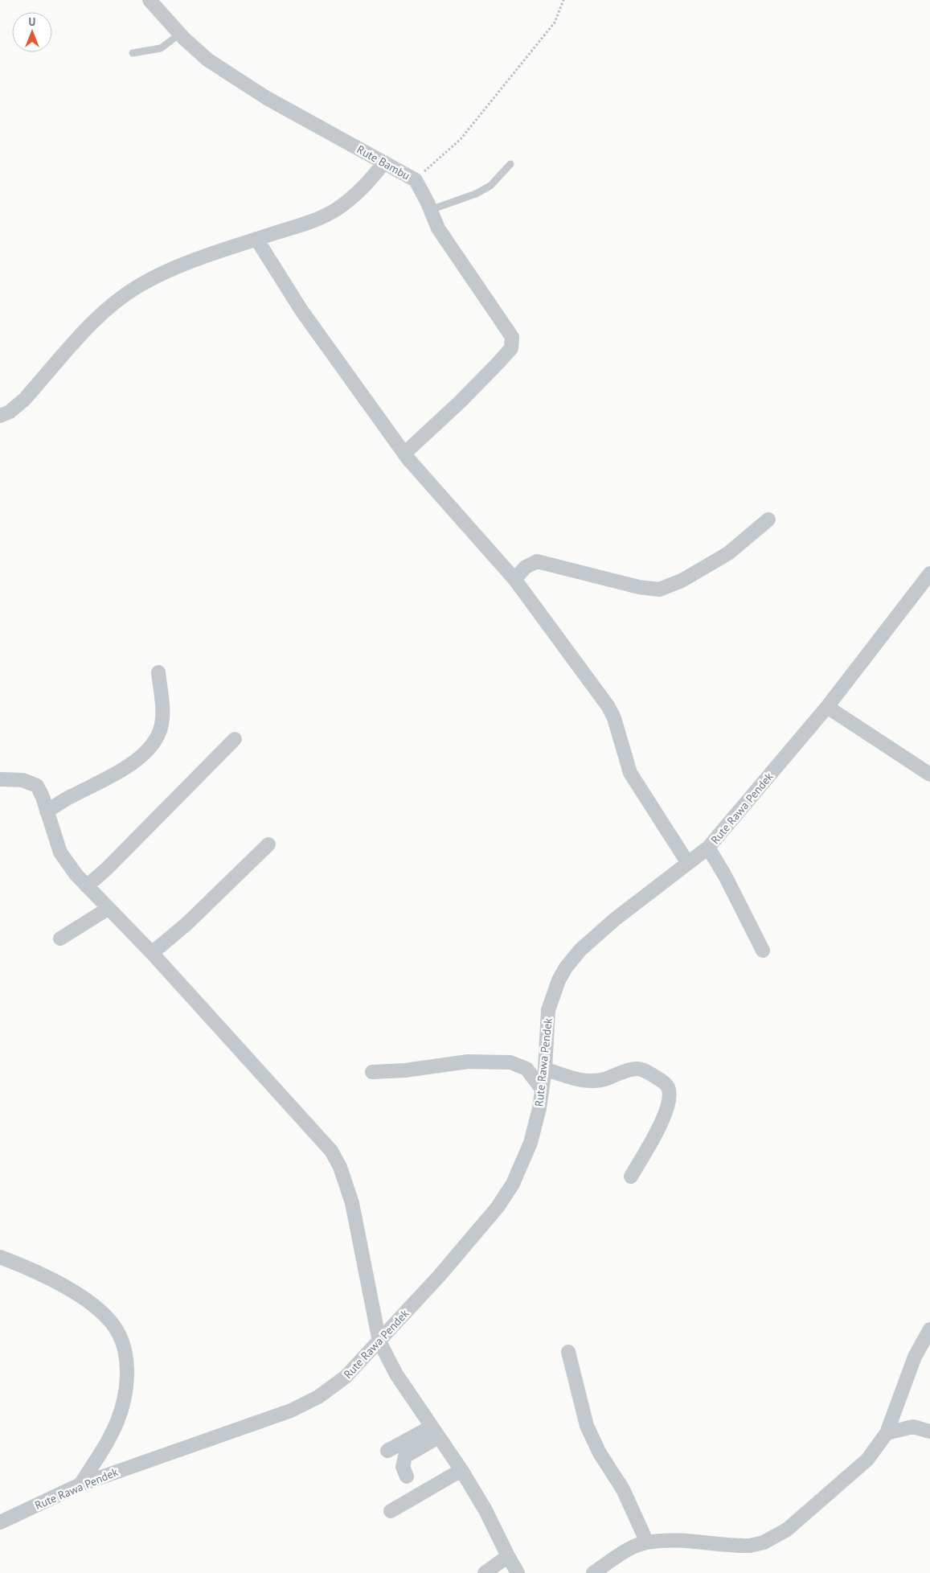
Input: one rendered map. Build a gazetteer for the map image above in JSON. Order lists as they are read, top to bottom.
{
  "streets": {
    "street": ["Rute Bambu", "Rute Rawa Pendek"]
  },
  "north": "top"
}
